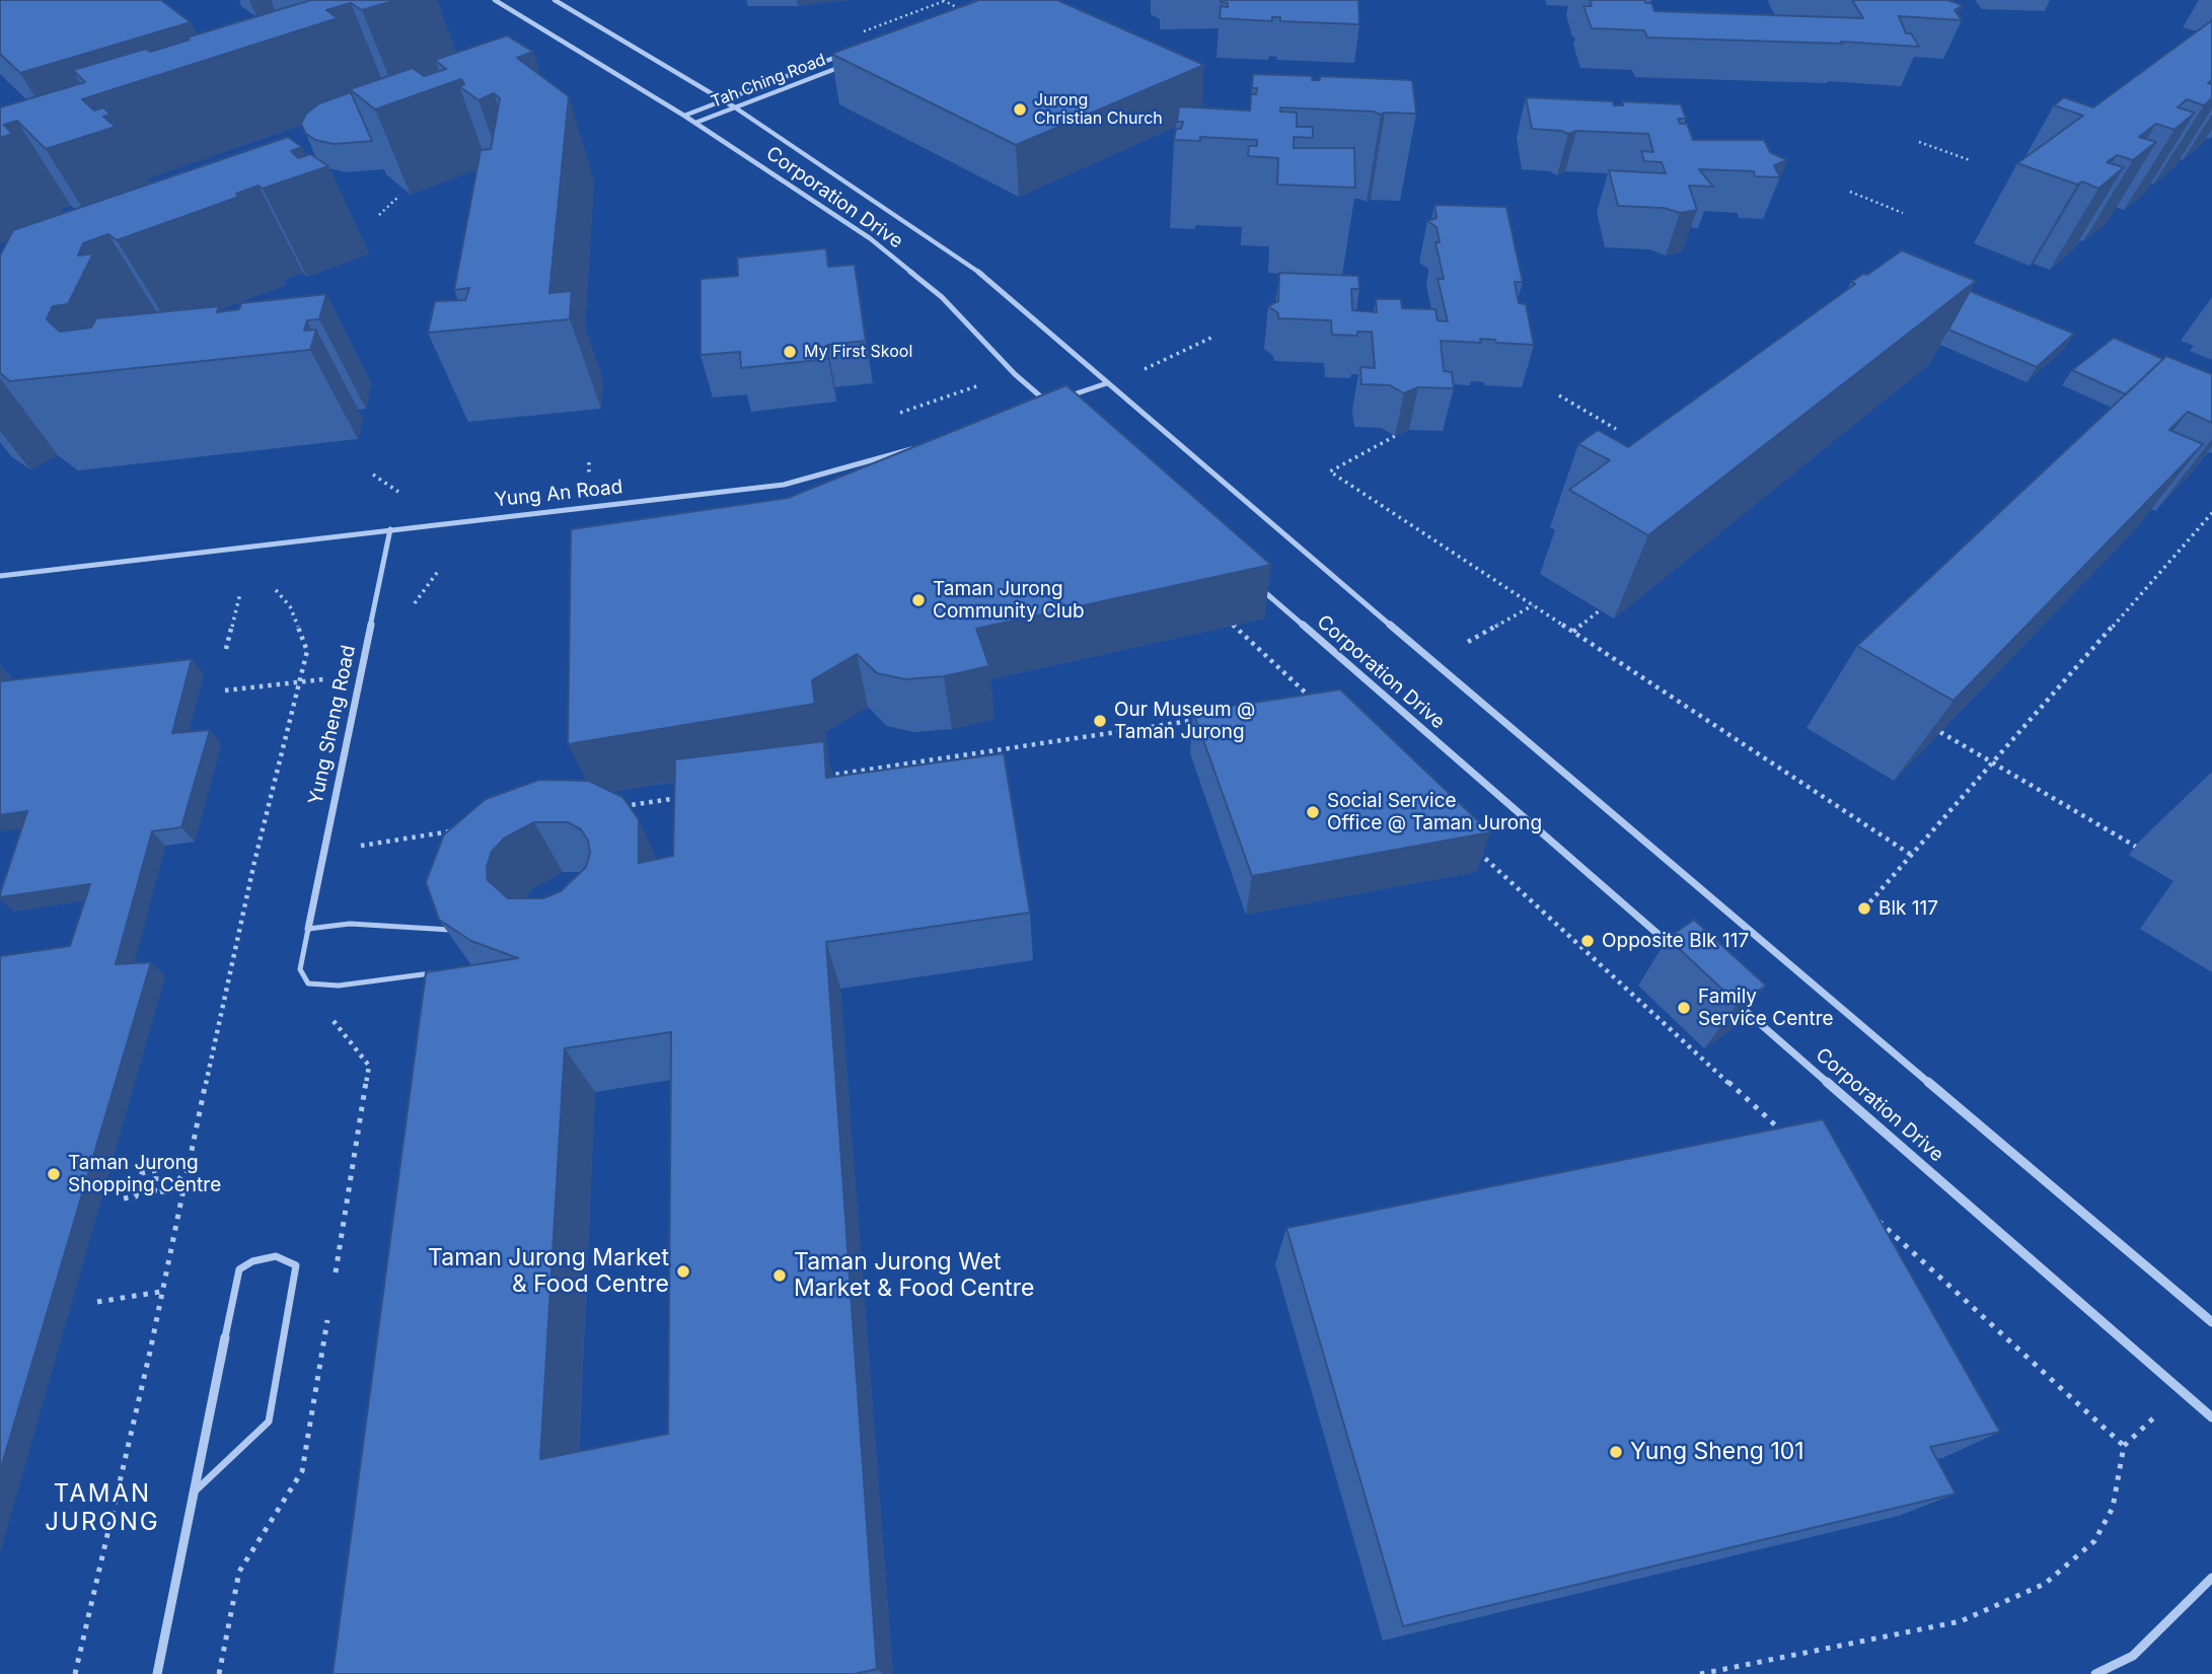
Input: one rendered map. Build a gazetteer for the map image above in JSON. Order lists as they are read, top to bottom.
{
  "streets": {
    "street": [
      "Tah Ching Road",
      "Corporation Drive",
      "Yung An Road",
      "Yung Sheng Road"
    ]
  },
  "crossings": [
    ["Tah Ching Road", "Corporation Drive"],
    ["Yung An Road", "Yung Sheng Road"]
  ],
  "districts": ["TAMAN JURONG"],
  "places": [
    "Jurong Christian Church",
    "My First Skool",
    "Taman Jurong Community Club",
    "Our Museum @ Taman Jurong",
    "Social Service Office @ Taman Jurong",
    "Blk 117",
    "Opposite Blk 117",
    "Family Service Centre",
    "Taman Jurong Shopping Centre",
    "Taman Jurong Market & Food Centre",
    "Taman Jurong Wet Market & Food Centre",
    "Yung Sheng 101"
  ]
}
